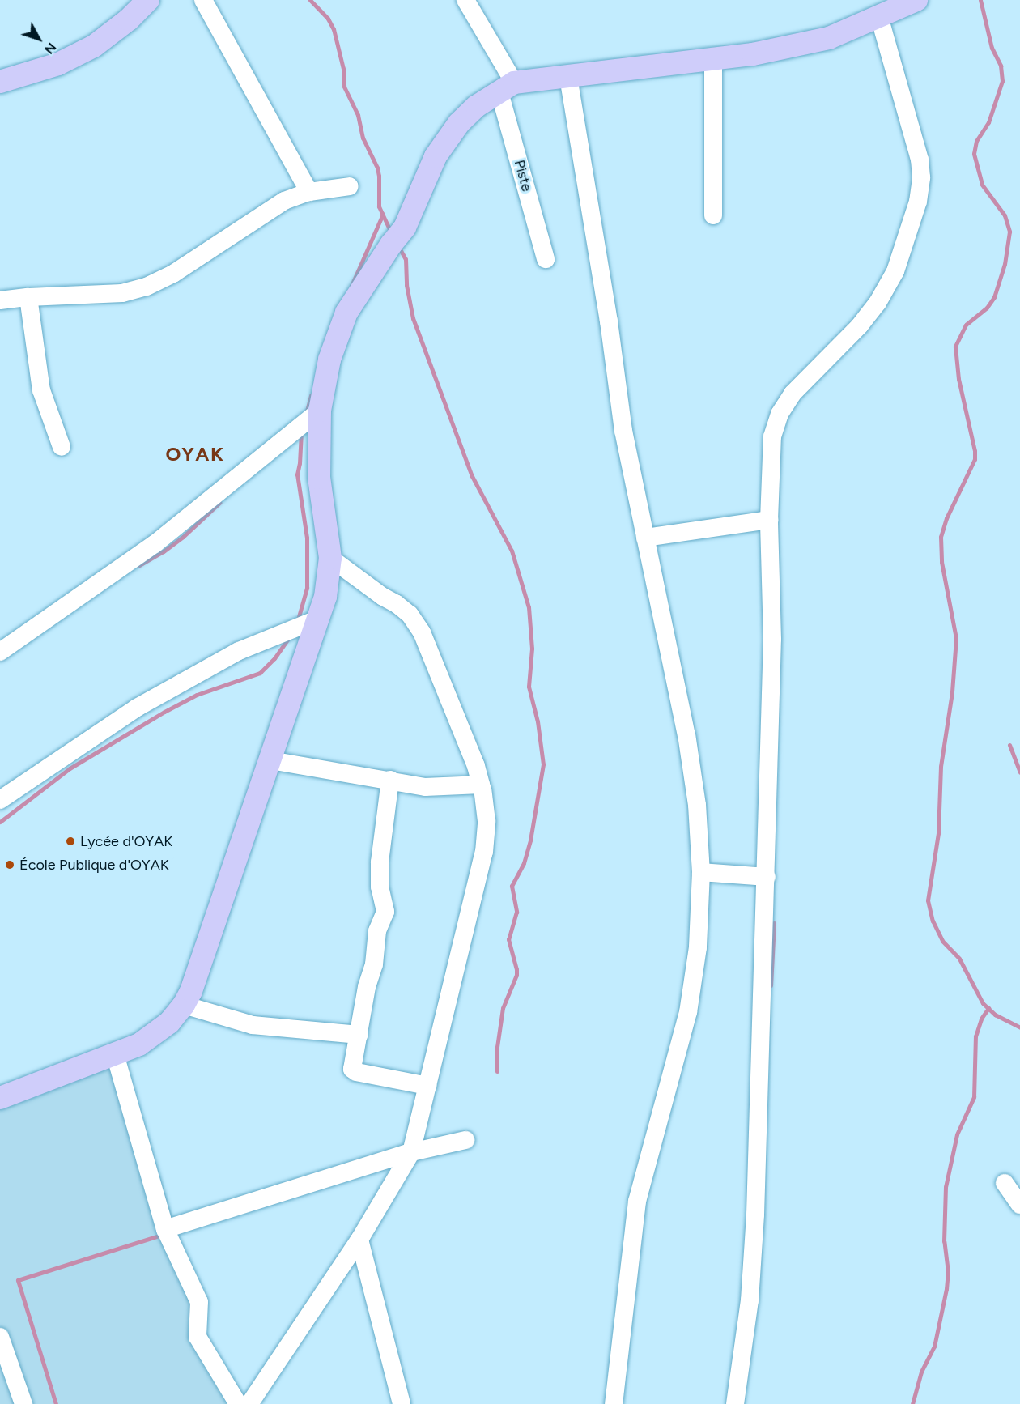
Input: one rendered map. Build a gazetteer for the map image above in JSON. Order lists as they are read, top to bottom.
{
  "streets": {
    "street": ["Piste"]
  },
  "districts": ["OYAK"],
  "places": ["Lycée d'OYAK", "École Publique d'OYAK"],
  "north": "bottom right"
}
